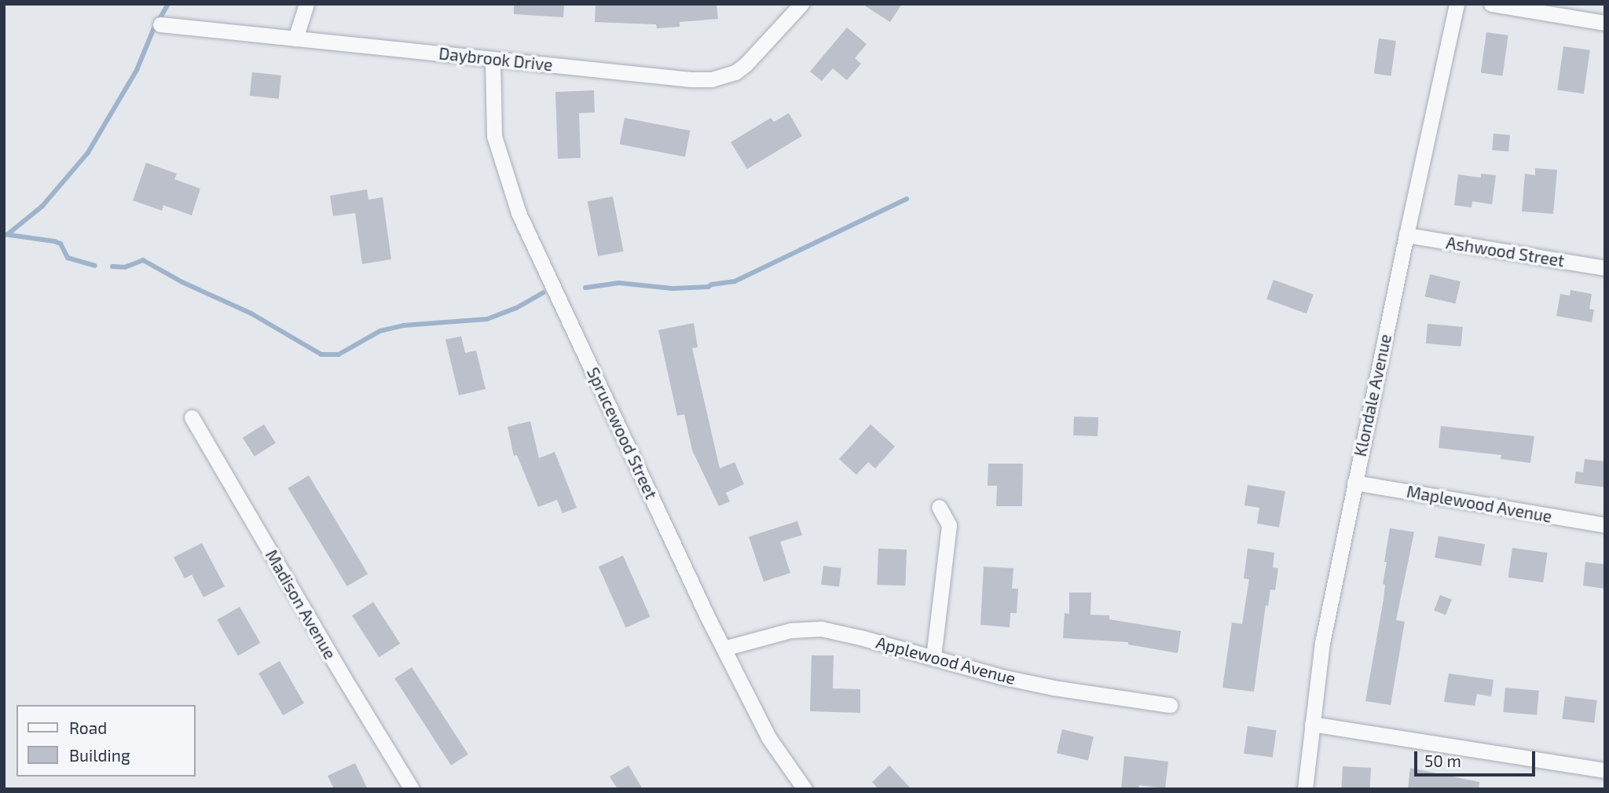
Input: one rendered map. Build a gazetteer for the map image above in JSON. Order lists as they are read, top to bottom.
{
  "streets": {
    "street": [
      "Daybrook Drive",
      "Ashwood Street",
      "Klondale Avenue",
      "Sprucewood Street",
      "Maplewood Avenue",
      "Madison Avenue",
      "Applewood Avenue"
    ]
  },
  "crossings": [
    ["Daybrook Drive", "Sprucewood Street"],
    ["Ashwood Street", "Klondale Avenue"],
    ["Klondale Avenue", "Maplewood Avenue"],
    ["Sprucewood Street", "Applewood Avenue"]
  ],
  "legend": ["Road", "Building"],
  "scale_bar": "50 m"
}
